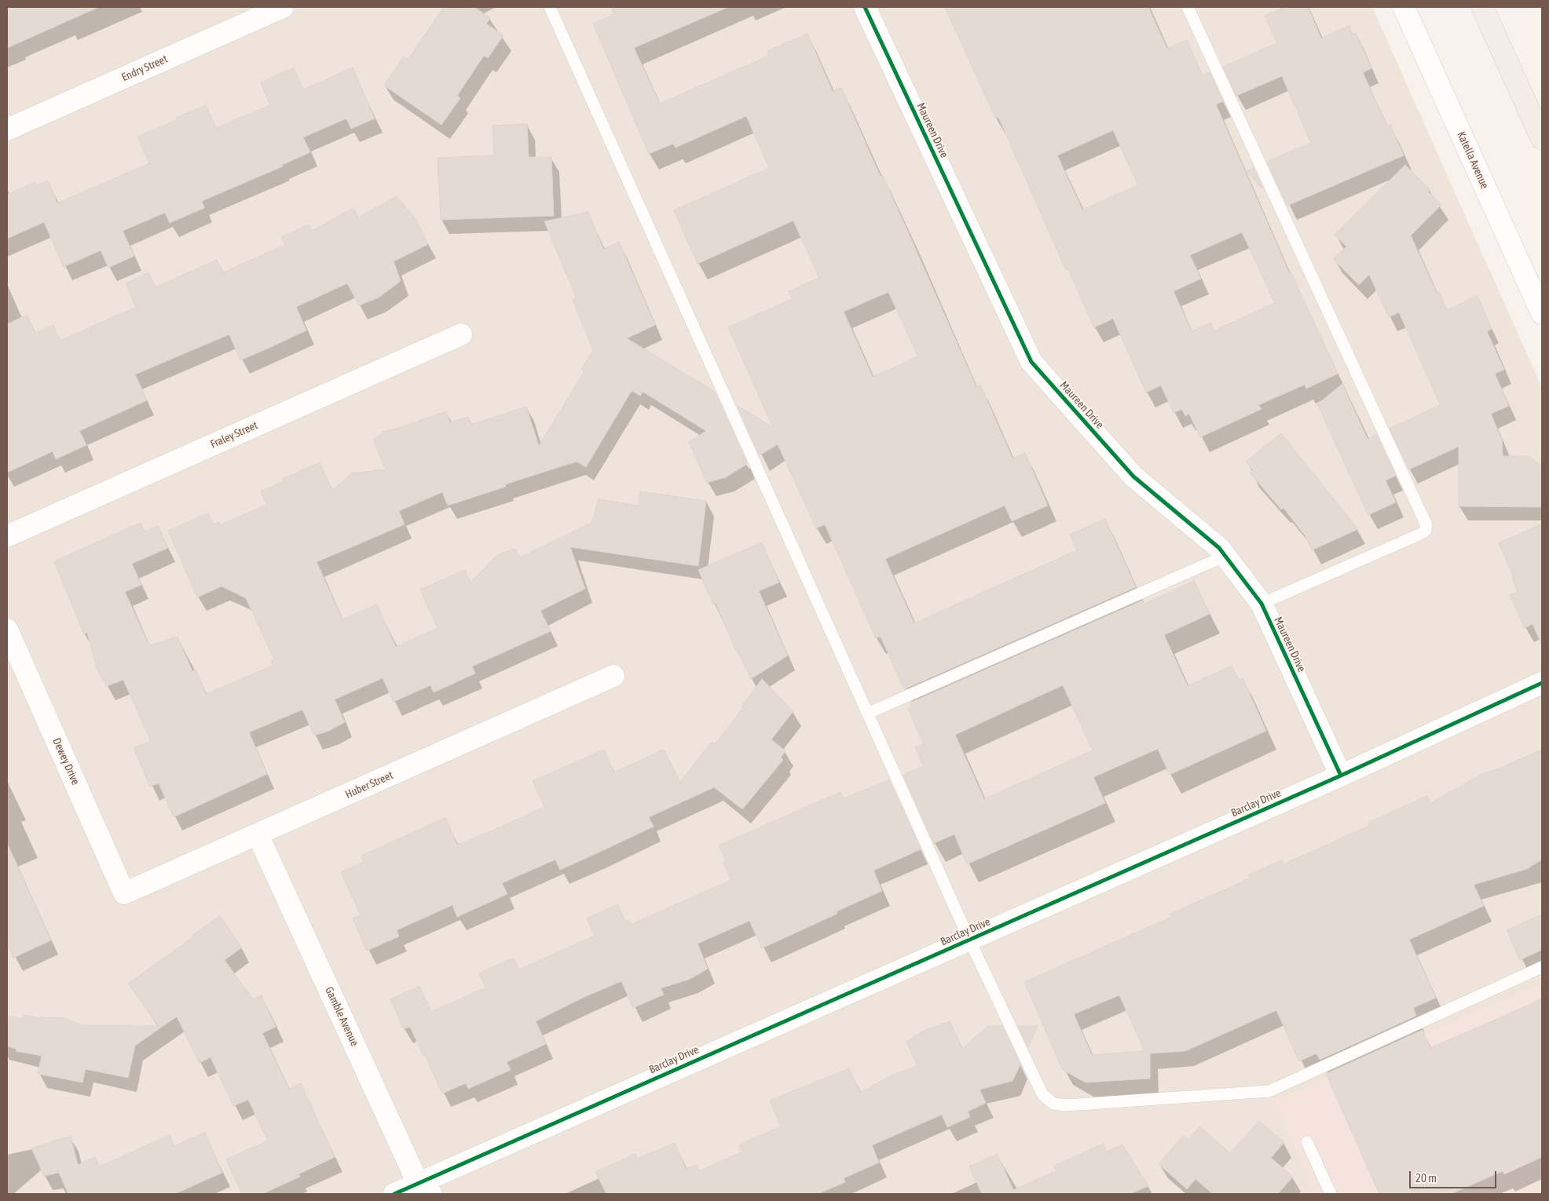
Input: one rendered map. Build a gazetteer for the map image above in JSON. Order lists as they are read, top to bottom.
{
  "streets": {
    "street": [
      "Endry Street",
      "Maureen Drive",
      "Katella Avenue",
      "Fraley Street",
      "Dewey Drive",
      "Huber Street",
      "Barclay Drive",
      "Gamble Avenue"
    ]
  },
  "crossings": [
    ["Maureen Drive", "Barclay Drive"],
    ["Dewey Drive", "Huber Street"],
    ["Huber Street", "Gamble Avenue"],
    ["Barclay Drive", "Gamble Avenue"]
  ],
  "scale_bar": "20 m"
}
